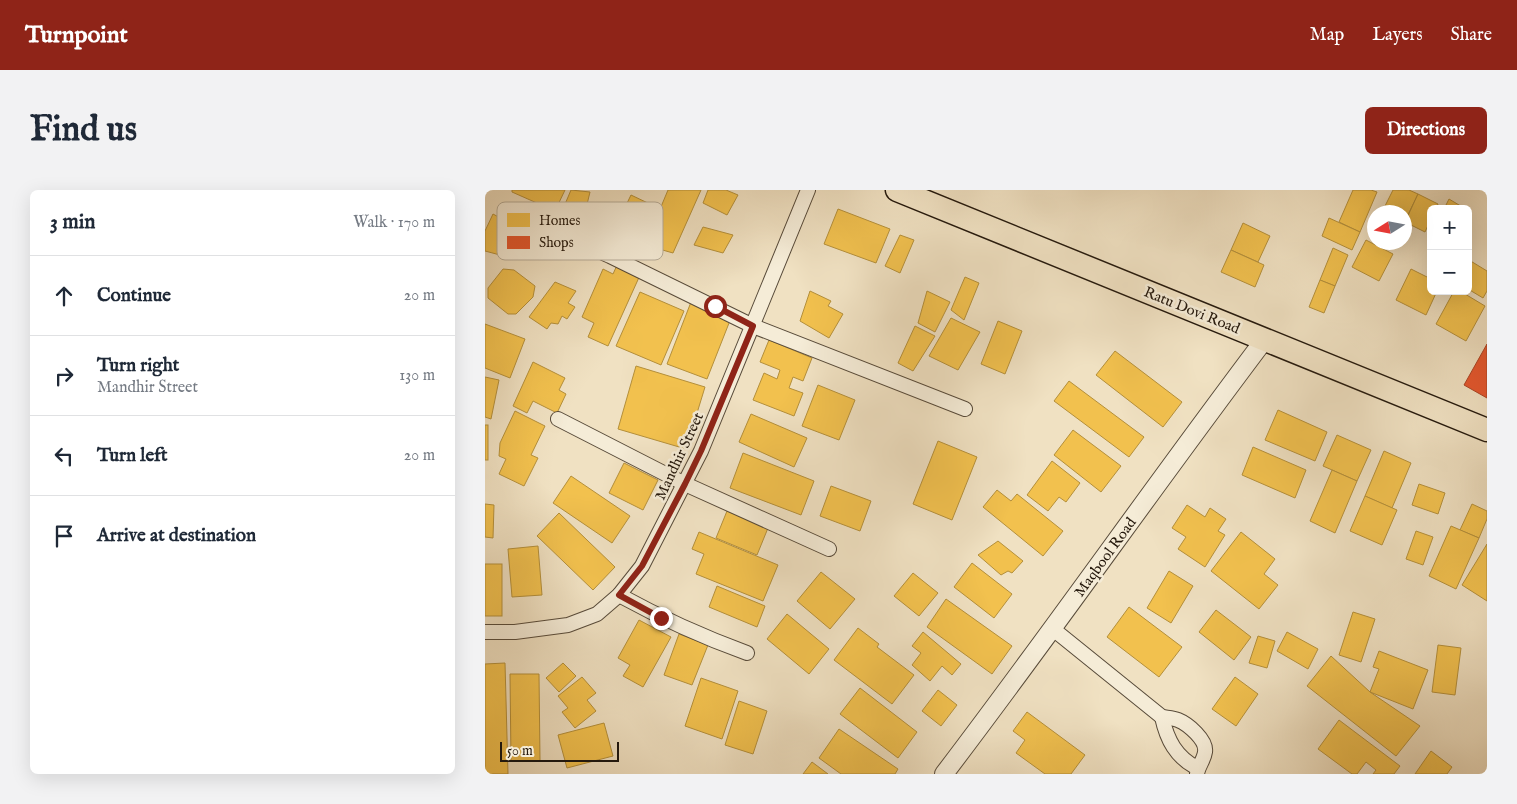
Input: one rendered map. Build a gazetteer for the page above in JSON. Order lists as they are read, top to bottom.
{
  "streets": {
    "main road": ["Ratu Dovi Road"],
    "street": ["Mandhir Street", "Maqbool Road"]
  },
  "crossings": [
    ["Ratu Dovi Road", "Maqbool Road"]
  ],
  "legend": ["Homes", "Shops"],
  "scale_bar": "50 m",
  "north": "left",
  "page": {
    "header": "Turnpoint",
    "nav": ["Map", "Layers", "Share"],
    "buttons": "Directions",
    "title": "Find us",
    "heading": ["3 min", "Walk · 170 m"],
    "map_buttons": ["+", "−"],
    "list": [
      ["Continue", "20 m"],
      ["Turn right", "Mandhir Street", "130 m"],
      ["Turn left", "20 m"],
      "Arrive at destination"
    ],
    "scale": "50 m"
  }
}
